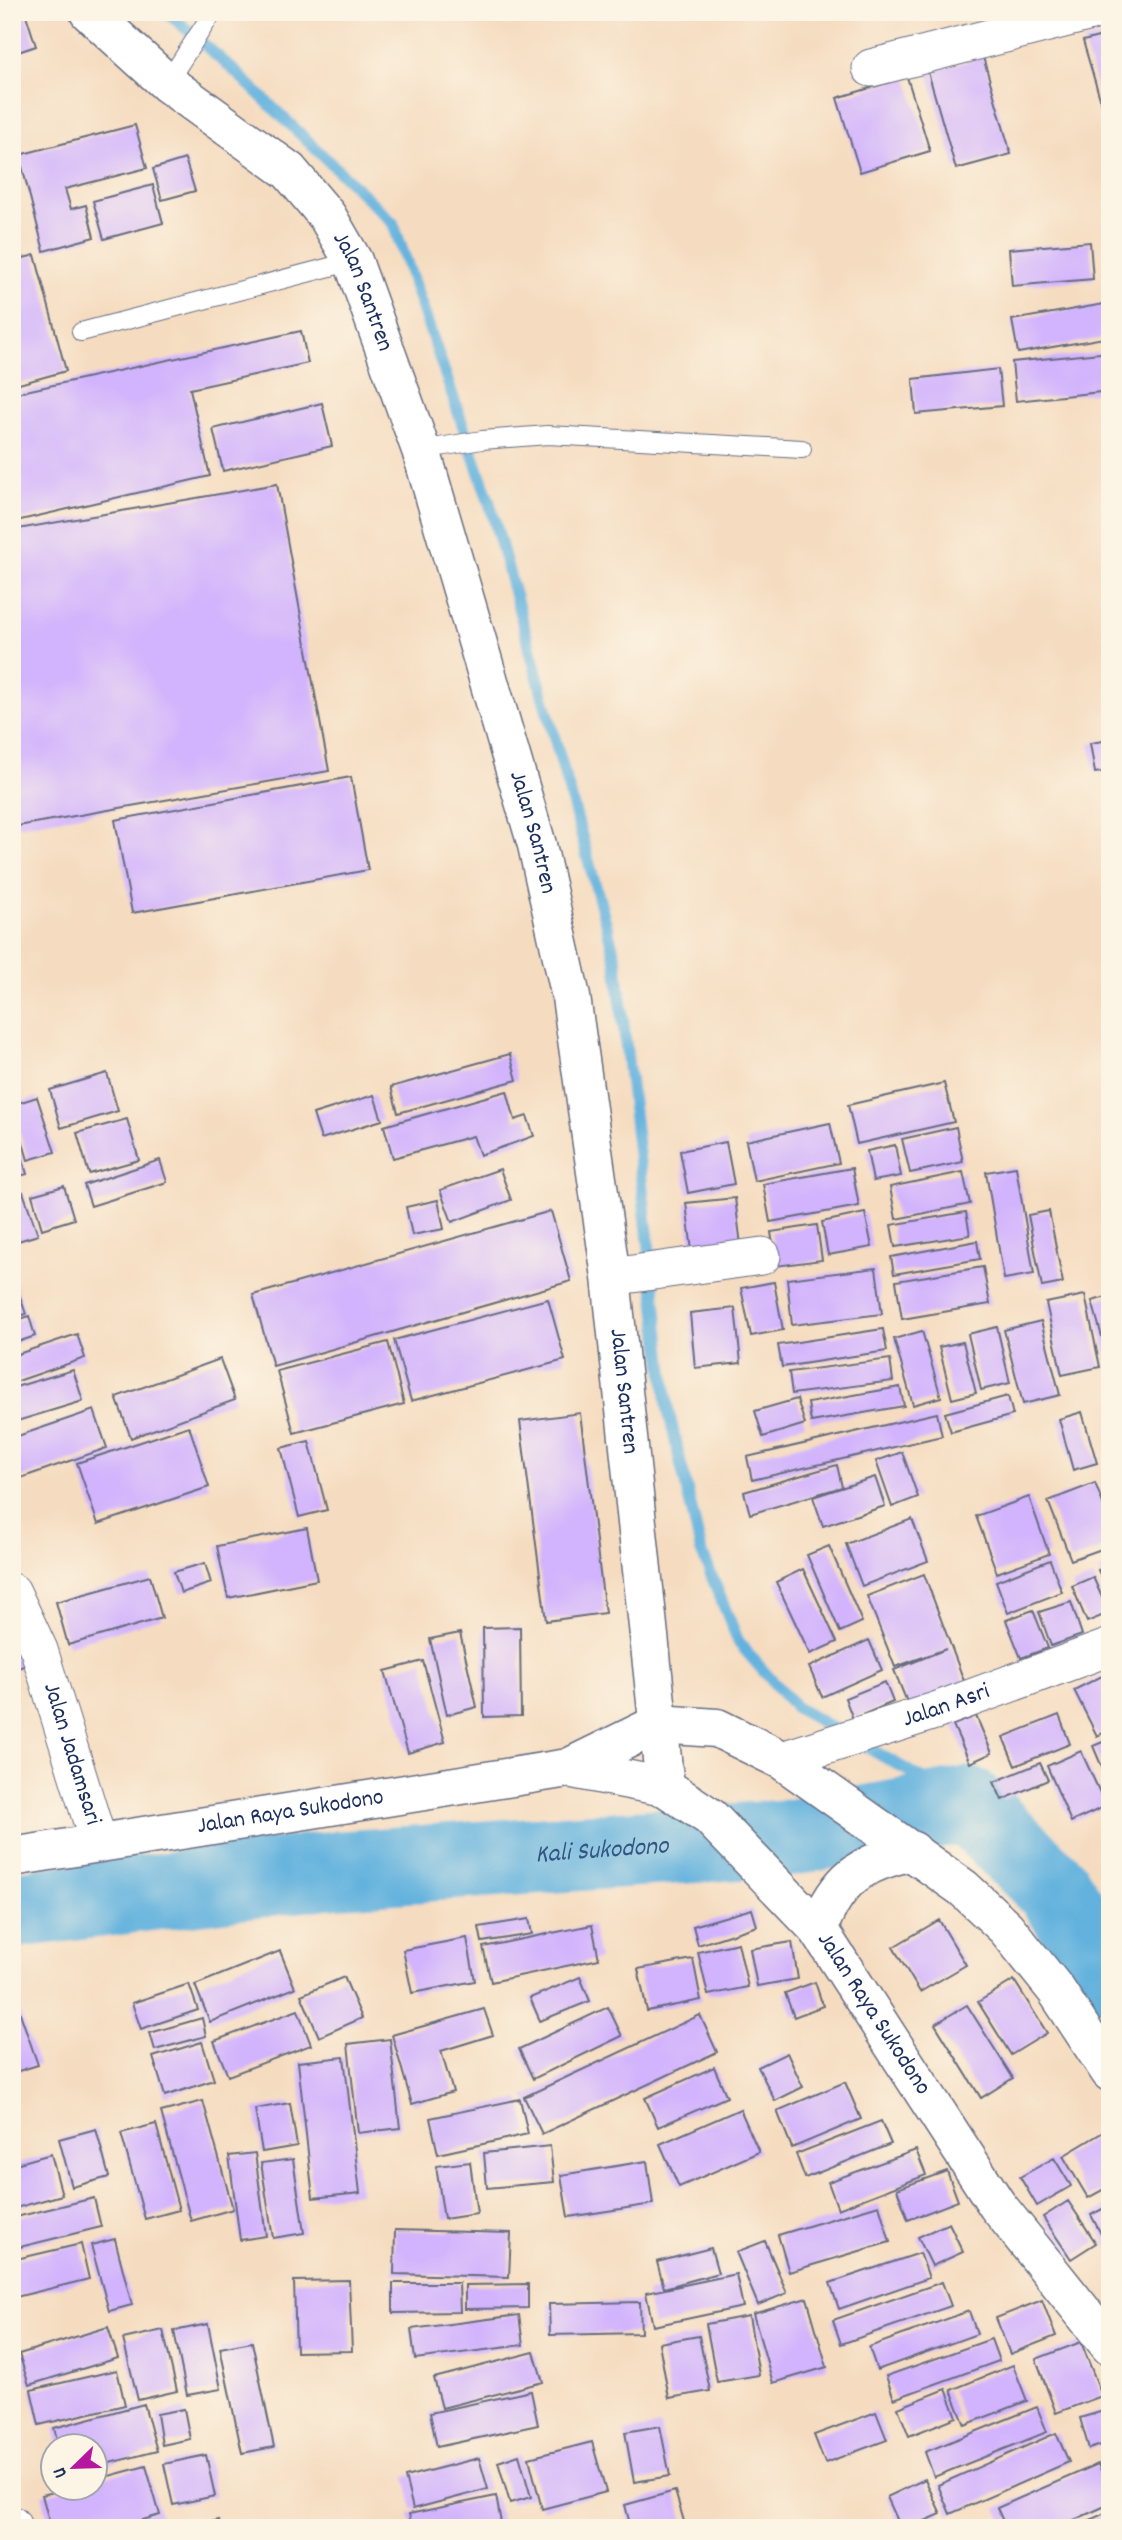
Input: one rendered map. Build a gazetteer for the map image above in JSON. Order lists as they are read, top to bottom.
{
  "streets": {
    "main road": ["Jalan Santren", "Jalan Raya Sukodono"],
    "street": ["Jalan Asri", "Jalan Jadamsari"]
  },
  "crossings": [
    ["Jalan Santren", "Jalan Raya Sukodono"],
    ["Jalan Asri", "Jalan Raya Sukodono"],
    ["Jalan Jadamsari", "Jalan Raya Sukodono"]
  ],
  "water": ["Kali Sukodono"],
  "north": "bottom left"
}
